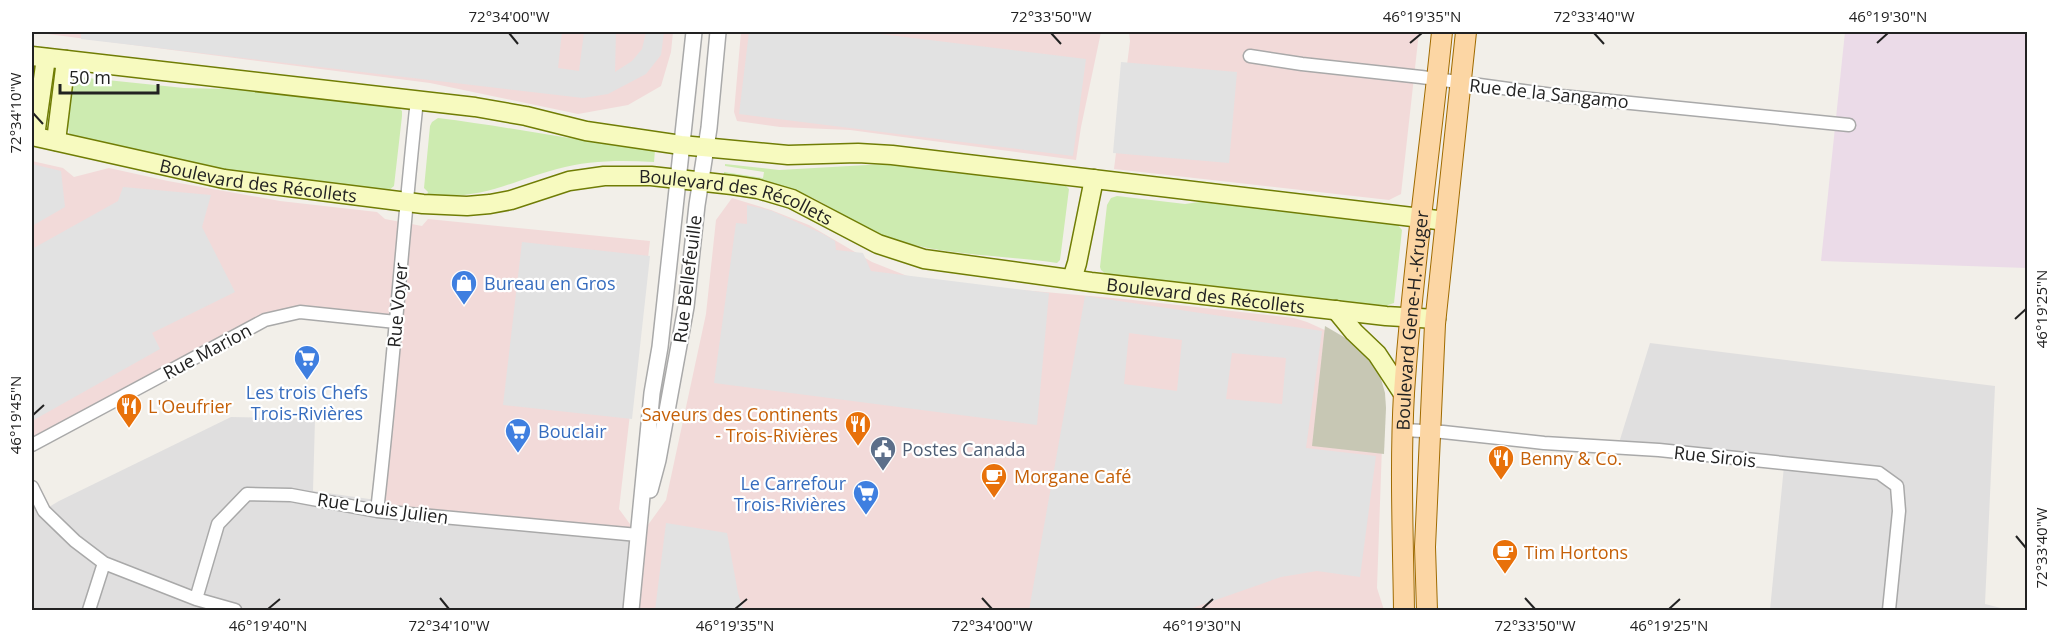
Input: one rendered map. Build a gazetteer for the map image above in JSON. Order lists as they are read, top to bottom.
{
  "streets": {
    "main road": ["Boulevard des Récollets", "Boulevard Gene-H.-Kruger"],
    "street": [
      "Rue de la Sangamo",
      "Rue Bellefeuille",
      "Rue Voyer",
      "Rue Marion",
      "Rue Sirois",
      "Rue Louis Julien"
    ]
  },
  "crossings": [
    ["Rue de la Sangamo", "Boulevard Gene-H.-Kruger"],
    ["Boulevard des Récollets", "Rue Bellefeuille"],
    ["Boulevard des Récollets", "Rue Voyer"],
    ["Boulevard des Récollets", "Boulevard Gene-H.-Kruger"],
    ["Rue Bellefeuille", "Rue Louis Julien"],
    ["Rue Voyer", "Rue Marion"],
    ["Rue Voyer", "Rue Louis Julien"],
    ["Boulevard Gene-H.-Kruger", "Rue Sirois"]
  ],
  "places": {
    "shop": ["Bureau en Gros"],
    "supermarket": ["Les trois Chefs Trois-Rivières", "Bouclair", "Le Carrefour Trois-Rivières"],
    "restaurant": ["L'Oeufrier", "Saveurs des Continents - Trois-Rivières", "Benny & Co."],
    "public building": ["Postes Canada"],
    "cafe": ["Morgane Café", "Tim Hortons"]
  },
  "scale_bar": "50 m",
  "coordinates": [
    "72°34'00\"W",
    "72°33'50\"W",
    "46°19'35\"N",
    "72°33'40\"W",
    "46°19'30\"N",
    "72°34'10\"W",
    "46°19'25\"N",
    "46°19'45\"N",
    "46°19'40\"N"
  ]
}
